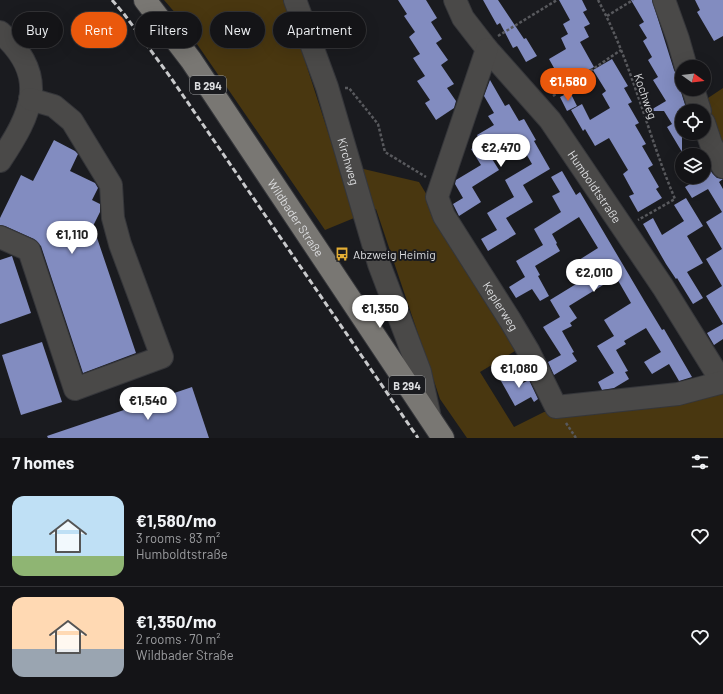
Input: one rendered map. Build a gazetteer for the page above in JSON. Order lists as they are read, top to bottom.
{
  "streets": {
    "main road": ["B 294", "Wildbader Straße"],
    "street": ["Kirchweg", "Humboldtstraße", "Keplerweg"],
    "path": ["Kochweg"]
  },
  "crossings": [
    ["Kochweg", "Humboldtstraße"],
    ["Kirchweg", "Wildbader Straße"],
    ["Humboldtstraße", "Keplerweg"]
  ],
  "places": {
    "bus stop": ["Abzweig Heimig"]
  },
  "north": "right",
  "page": {
    "chip": [
      "Buy",
      "Rent",
      "Filters",
      "New",
      "Apartment"
    ],
    "price": [
      "€1,580",
      "€2,470",
      "€1,110",
      "€2,010",
      "€1,350",
      "€1,080",
      "€1,540"
    ],
    "heading": "7 homes",
    "list": [
      {
        "name": "€1,580/mo",
        "note": "3 rooms · 83 m² · Humboldtstraße"
      },
      {
        "name": "€1,350/mo",
        "note": "2 rooms · 70 m² · Wildbader Straße"
      }
    ]
  }
}
